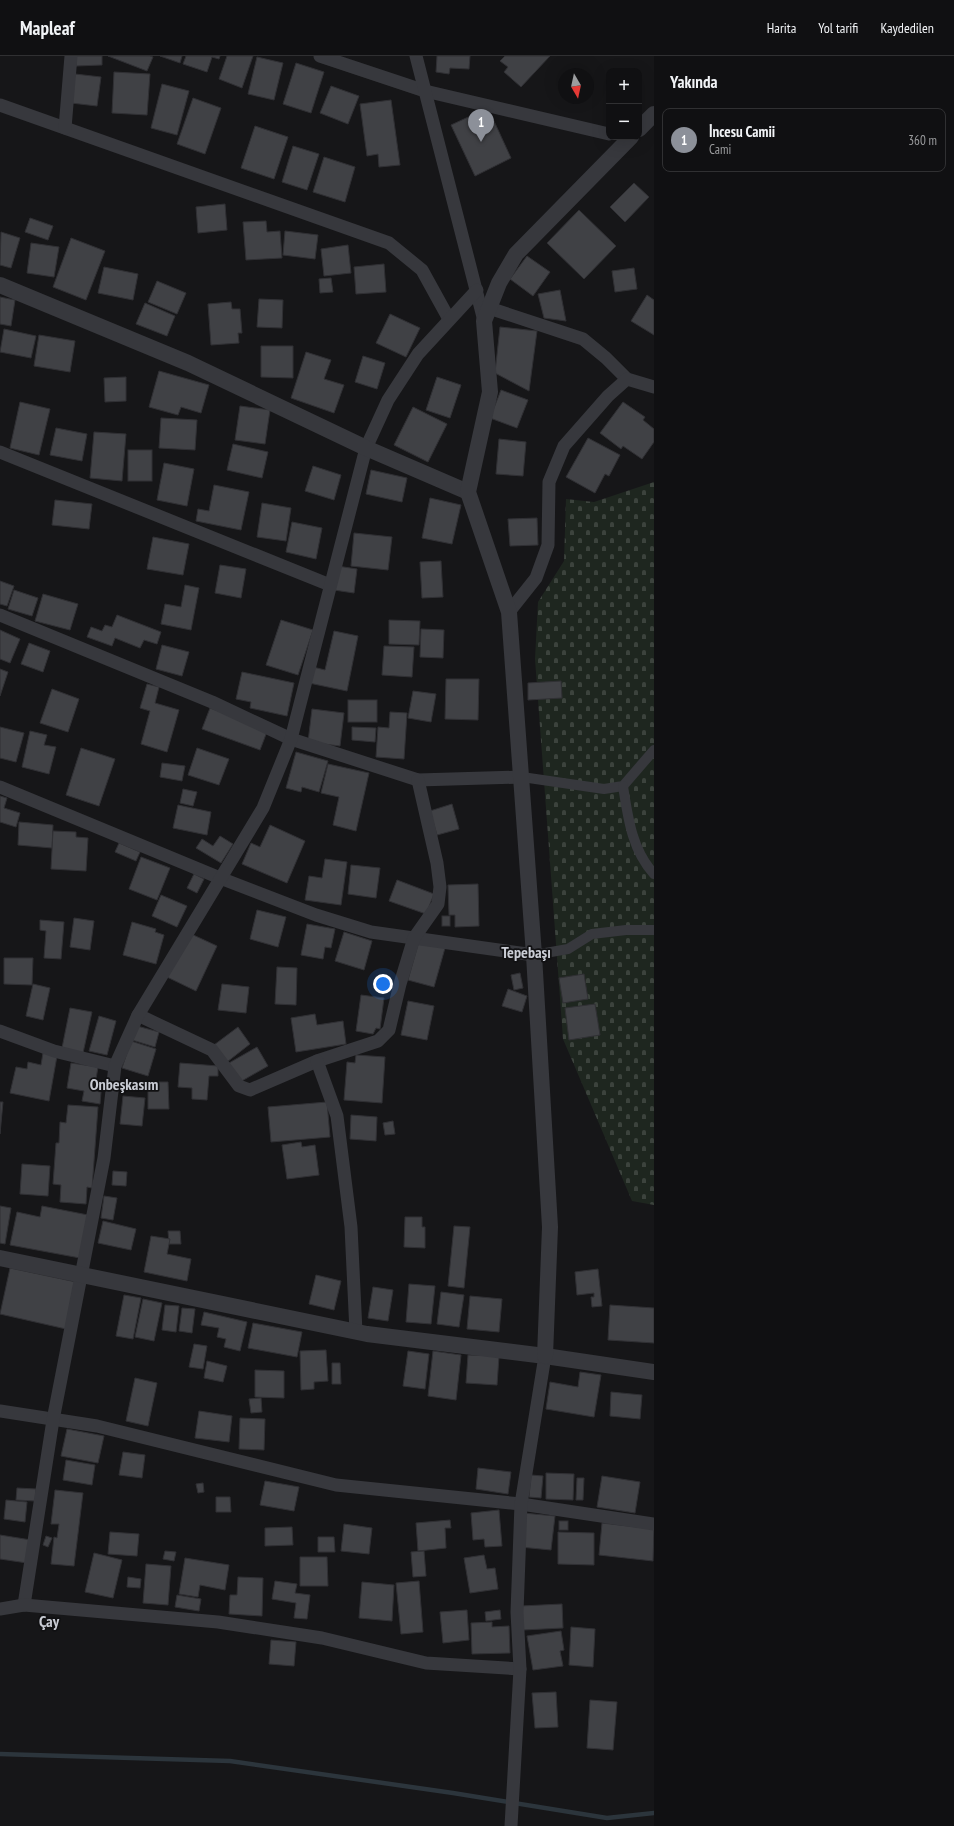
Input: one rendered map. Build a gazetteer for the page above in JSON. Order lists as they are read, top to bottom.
{
  "districts": ["Tepebaşı", "Onbeşkasım", "Çay"],
  "north": "bottom",
  "page": {
    "header": "Mapleaf",
    "nav": ["Harita", "Yol tarifi", "Kaydedilen"],
    "heading": "Yakında",
    "map_buttons": ["+", "−"],
    "list": [
      {
        "mark": "1",
        "name": "İncesu Camii",
        "note": "Cami",
        "value": "360 m"
      }
    ],
    "pins": "1"
  }
}
